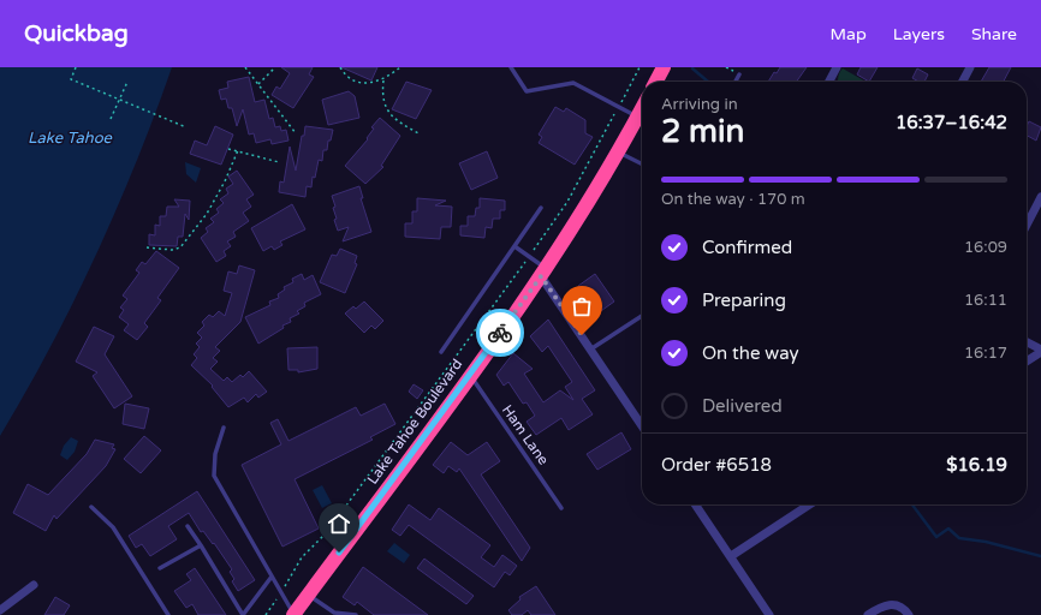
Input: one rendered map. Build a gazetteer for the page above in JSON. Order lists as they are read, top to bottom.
{
  "streets": {
    "highway": ["Lake Tahoe Boulevard"],
    "lane": ["Ham Lane"]
  },
  "crossings": [
    ["Lake Tahoe Boulevard", "Ham Lane"]
  ],
  "water": ["Lake Tahoe"],
  "page": {
    "header": "Quickbag",
    "nav": ["Map", "Layers", "Share"],
    "heading": ["2 min", "Arriving in", "16:37–16:42"],
    "panel": ["Order #6518", "$16.19"],
    "bar": "On the way · 170 m",
    "list": [
      ["Confirmed", "16:09"],
      ["Preparing", "16:11"],
      ["On the way", "16:17"],
      "Delivered"
    ]
  }
}
